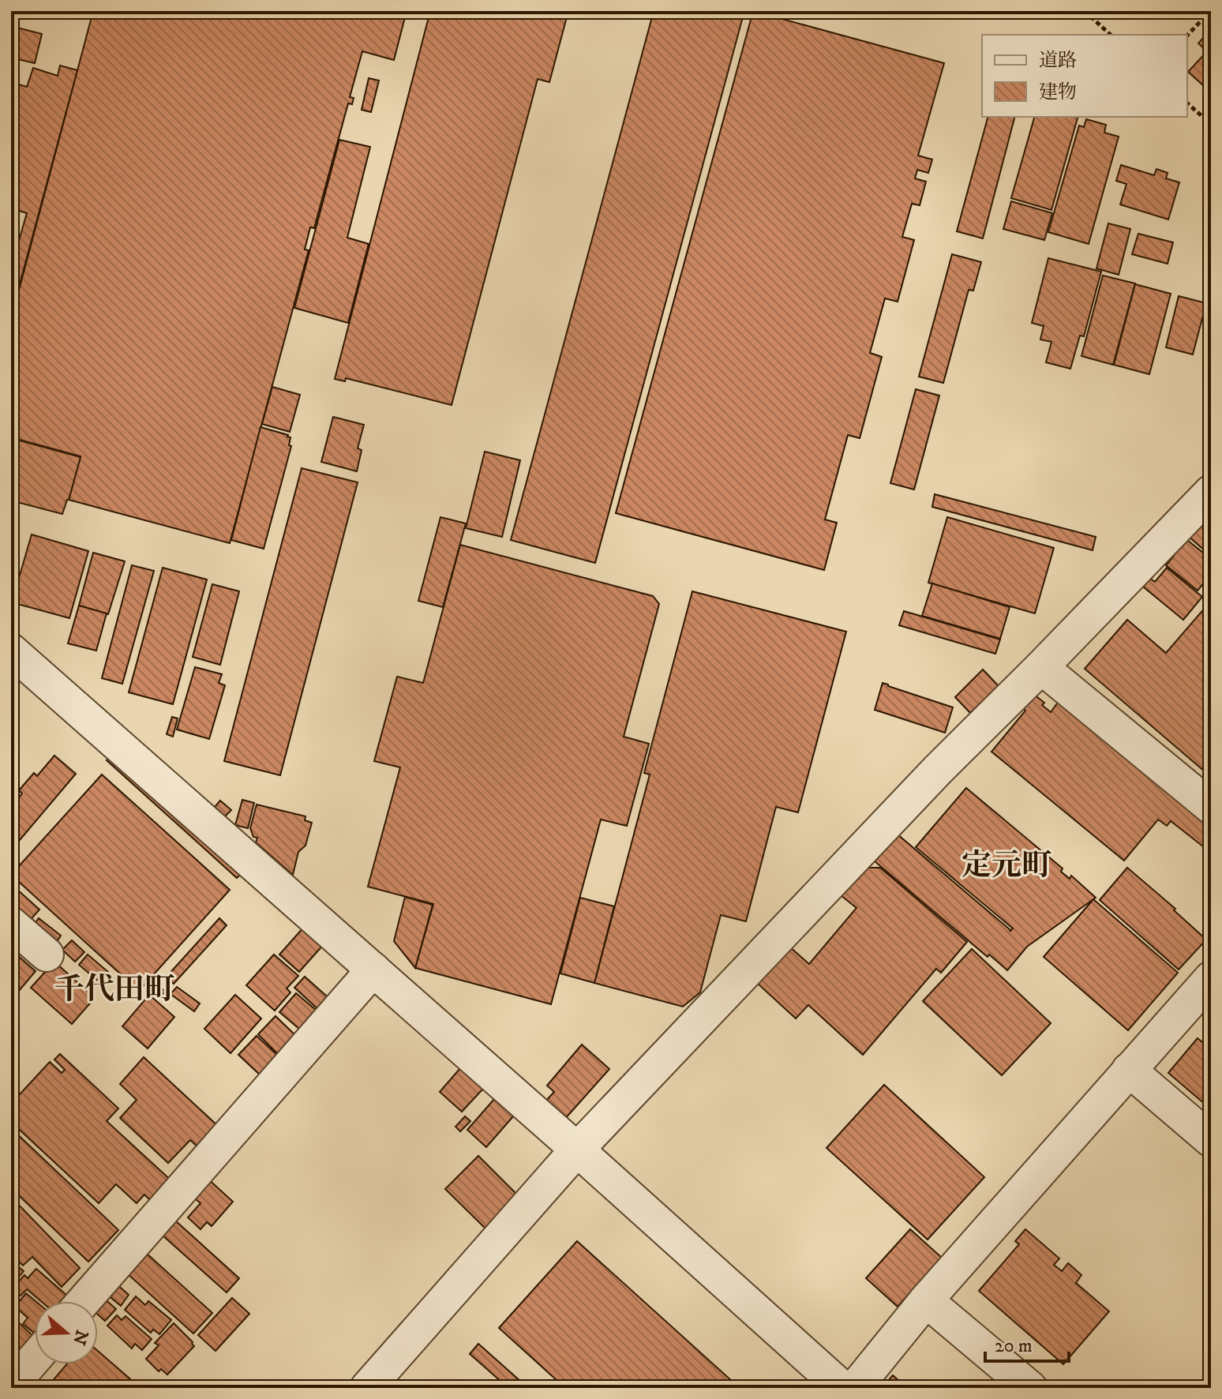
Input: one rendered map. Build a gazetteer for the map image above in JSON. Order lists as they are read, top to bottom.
{
  "districts": ["定元町", "千代田町"],
  "legend": ["道路", "建物"],
  "scale_bar": "20 m",
  "north": "right"
}
